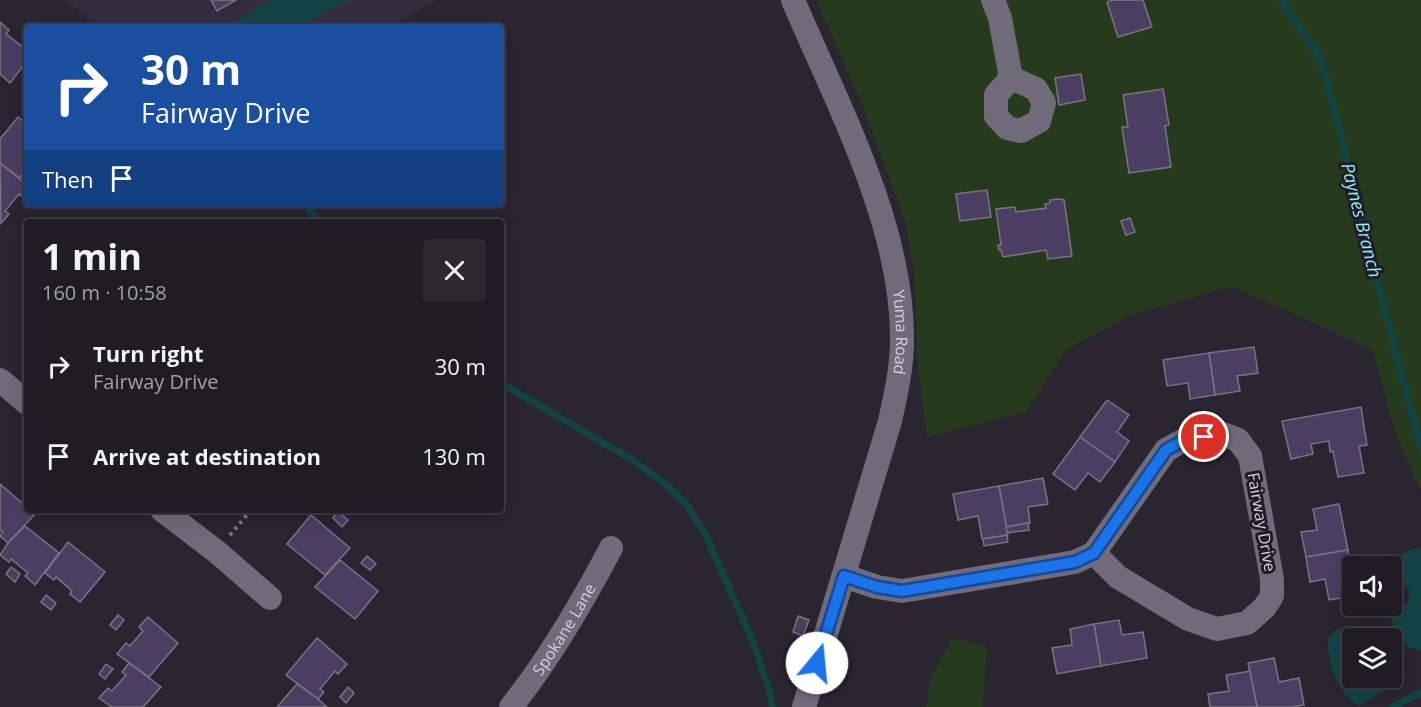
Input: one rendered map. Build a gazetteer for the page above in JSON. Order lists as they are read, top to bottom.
{
  "streets": {
    "street": ["Yuma Road", "Fairway Drive", "Spokane Lane"]
  },
  "water": ["Paynes Branch"],
  "page": {
    "turn": ["30 m", "Fairway Drive"],
    "then": "Then",
    "heading": ["1 min", "160 m · 10:58"],
    "list": [
      {
        "name": "Turn right",
        "note": "Fairway Drive",
        "value": "30 m"
      },
      {
        "name": "Arrive at destination",
        "value": "130 m"
      }
    ]
  }
}
